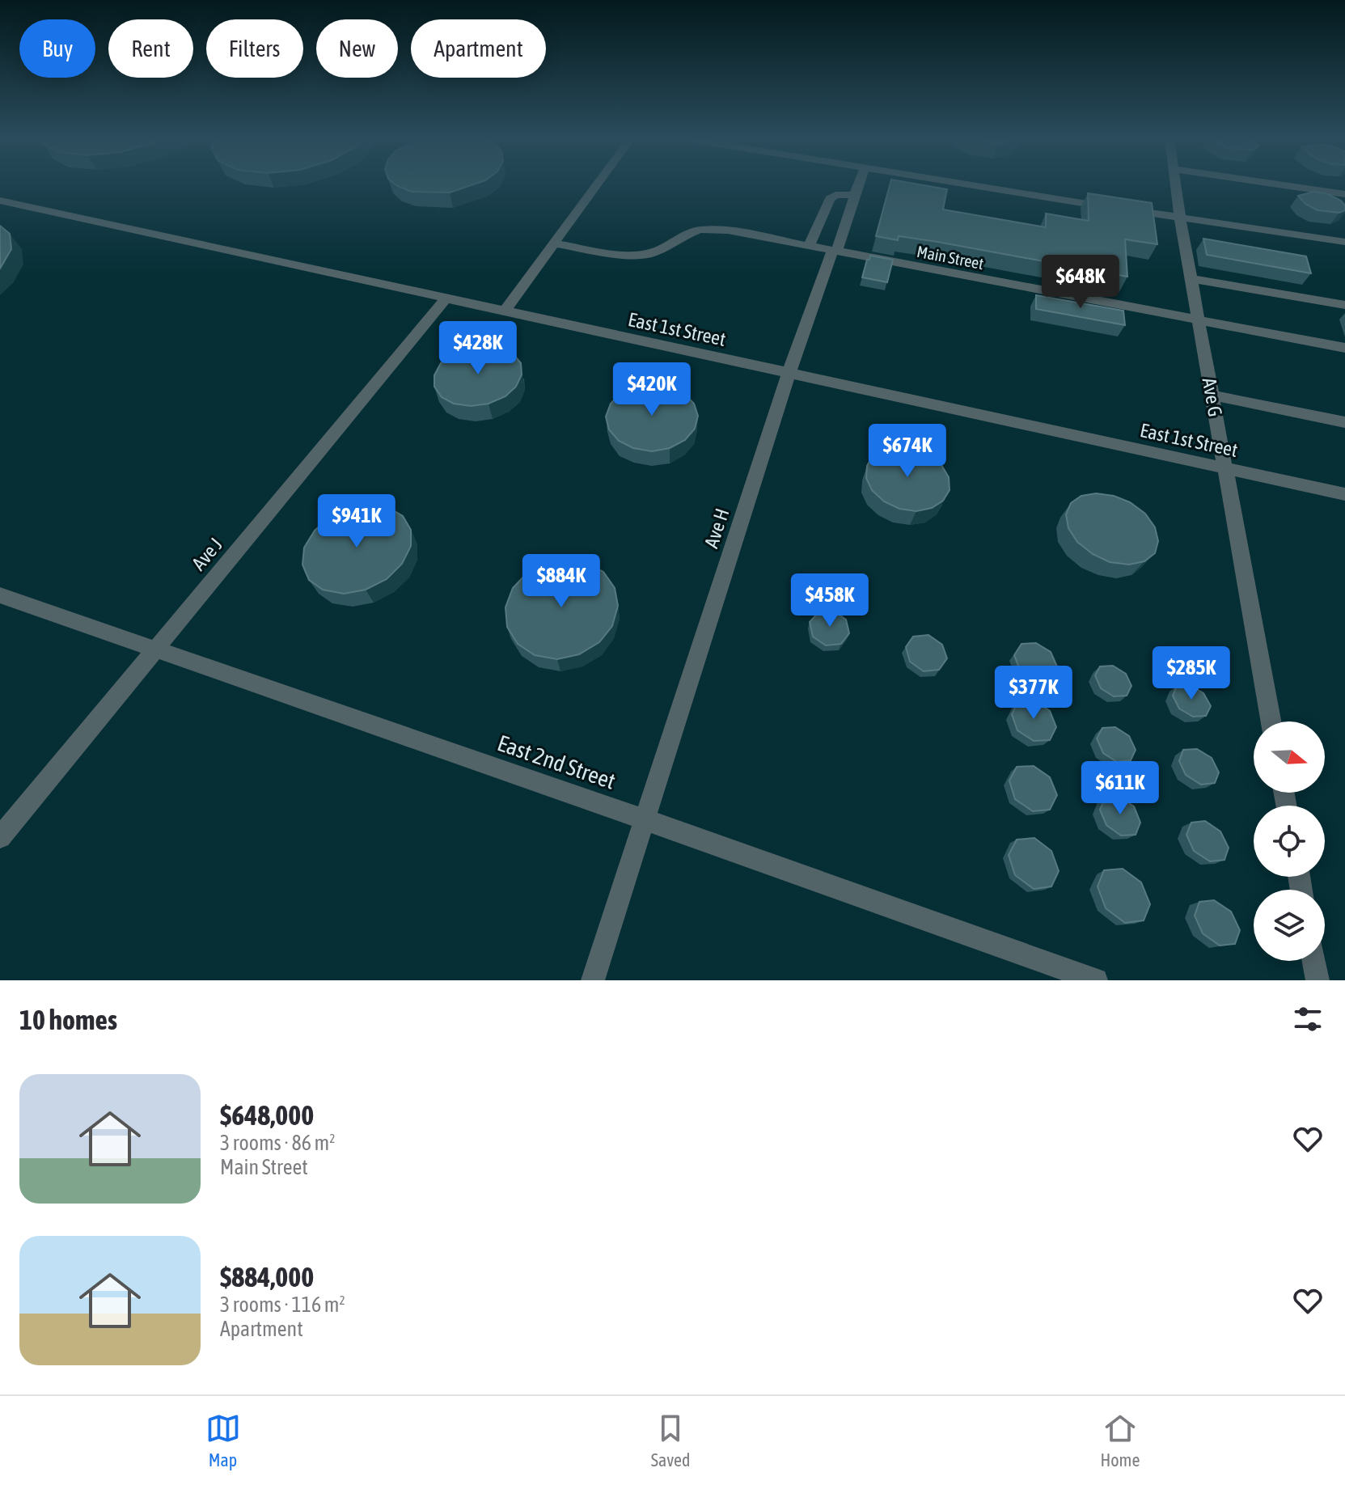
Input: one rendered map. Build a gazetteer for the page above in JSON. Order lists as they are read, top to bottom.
{
  "streets": {
    "street": [
      "Main Street",
      "East 1st Street",
      "Ave G",
      "Ave H",
      "Ave J",
      "East 2nd Street"
    ]
  },
  "crossings": [
    ["Main Street", "Ave G"],
    ["Main Street", "Ave H"],
    ["East 1st Street", "Ave G"],
    ["East 1st Street", "Ave H"],
    ["East 1st Street", "Ave J"],
    ["Ave H", "East 2nd Street"],
    ["Ave J", "East 2nd Street"]
  ],
  "north": "right",
  "page": {
    "chip": [
      "Buy",
      "Rent",
      "Filters",
      "New",
      "Apartment"
    ],
    "price": [
      "$648K",
      "$428K",
      "$420K",
      "$674K",
      "$941K",
      "$884K",
      "$458K",
      "$285K",
      "$377K",
      "$611K"
    ],
    "heading": "10 homes",
    "list": [
      {
        "name": "$648,000",
        "note": "3 rooms · 86 m² · Main Street"
      },
      {
        "name": "$884,000",
        "note": "3 rooms · 116 m² · Apartment"
      }
    ],
    "tabs": ["Map", "Saved", "Home"]
  }
}
